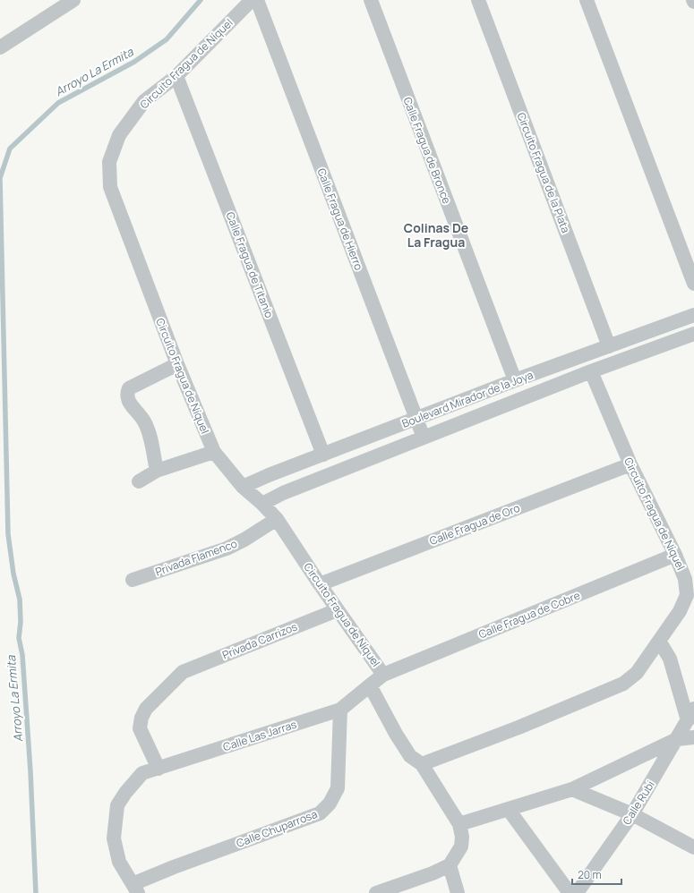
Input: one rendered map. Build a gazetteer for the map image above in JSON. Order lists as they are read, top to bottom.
{
  "streets": {
    "street": [
      "Circuito Fragua de Níquel",
      "Calle Fragua de Bronce",
      "Circuito Fragua de la Plata",
      "Calle Fragua de Hierro",
      "Calle Fragua de Titanio",
      "Boulevard Mirador de la Joya",
      "Calle Fragua de Oro",
      "Privada Flamenco",
      "Calle Fragua de Cobre",
      "Privada Carrizos",
      "Calle Las Jarras",
      "Calle Rubi",
      "Calle Chuparrosa"
    ]
  },
  "crossings": [
    ["Circuito Fragua de Níquel", "Calle Fragua de Titanio"],
    ["Circuito Fragua de Níquel", "Boulevard Mirador de la Joya"],
    ["Circuito Fragua de Níquel", "Calle Fragua de Oro"],
    ["Circuito Fragua de Níquel", "Privada Flamenco"],
    ["Circuito Fragua de Níquel", "Calle Fragua de Cobre"],
    ["Circuito Fragua de Níquel", "Privada Carrizos"],
    ["Circuito Fragua de Níquel", "Calle Las Jarras"],
    ["Calle Fragua de Bronce", "Boulevard Mirador de la Joya"],
    ["Circuito Fragua de la Plata", "Boulevard Mirador de la Joya"],
    ["Calle Fragua de Hierro", "Boulevard Mirador de la Joya"],
    ["Calle Fragua de Titanio", "Boulevard Mirador de la Joya"],
    ["Privada Carrizos", "Calle Las Jarras"],
    ["Calle Las Jarras", "Calle Chuparrosa"]
  ],
  "districts": ["Colinas De La Fragua"],
  "water": ["Arroyo La Ermita"],
  "scale_bar": "20 m"
}
